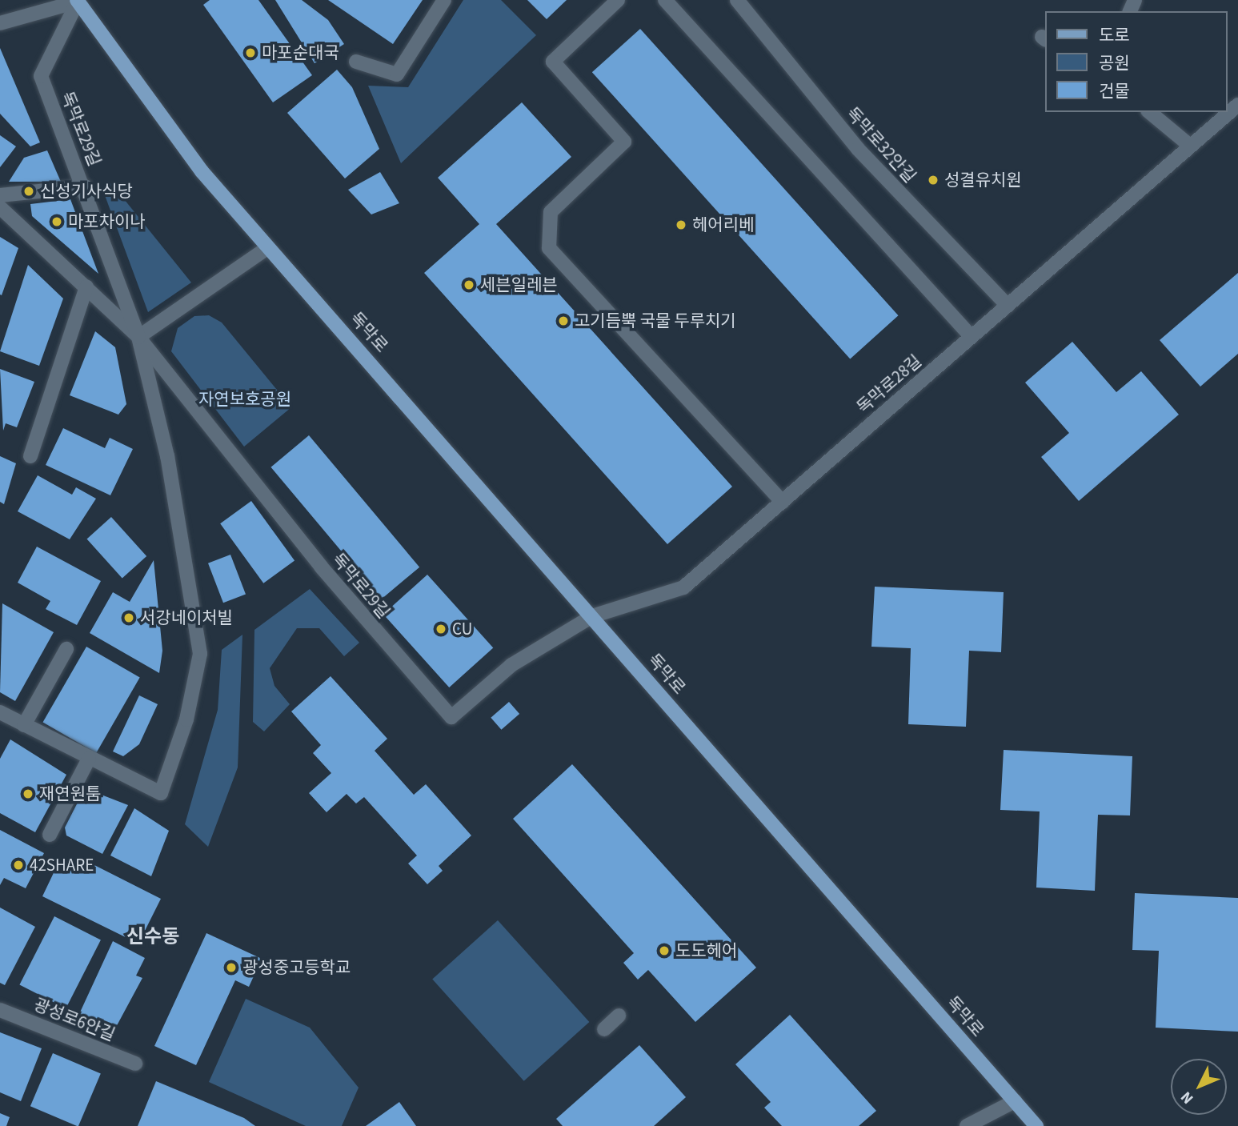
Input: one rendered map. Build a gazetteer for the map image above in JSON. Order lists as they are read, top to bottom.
{
  "streets": {
    "main road": ["독막로"],
    "street": [
      "독막로29길",
      "독막로32안길",
      "독막로28길",
      "광성로6안길"
    ]
  },
  "crossings": [
    ["독막로29길", "독막로"],
    ["독막로29길", "독막로28길"],
    ["독막로32안길", "독막로28길"],
    ["독막로", "독막로28길"]
  ],
  "districts": ["신수동"],
  "parks": ["자연보호공원"],
  "places": [
    "마포순대국",
    "성결유치원",
    "신성기사식당",
    "마포차이나",
    "헤어리베",
    "세븐일레븐",
    "고기듬뿍 국물 두루치기",
    "서강네이처빌",
    "CU",
    "재연원툼",
    "42SHARE",
    "도도헤어",
    "광성중고등학교"
  ],
  "legend": ["도로", "공원", "건물"],
  "north": "bottom left"
}
